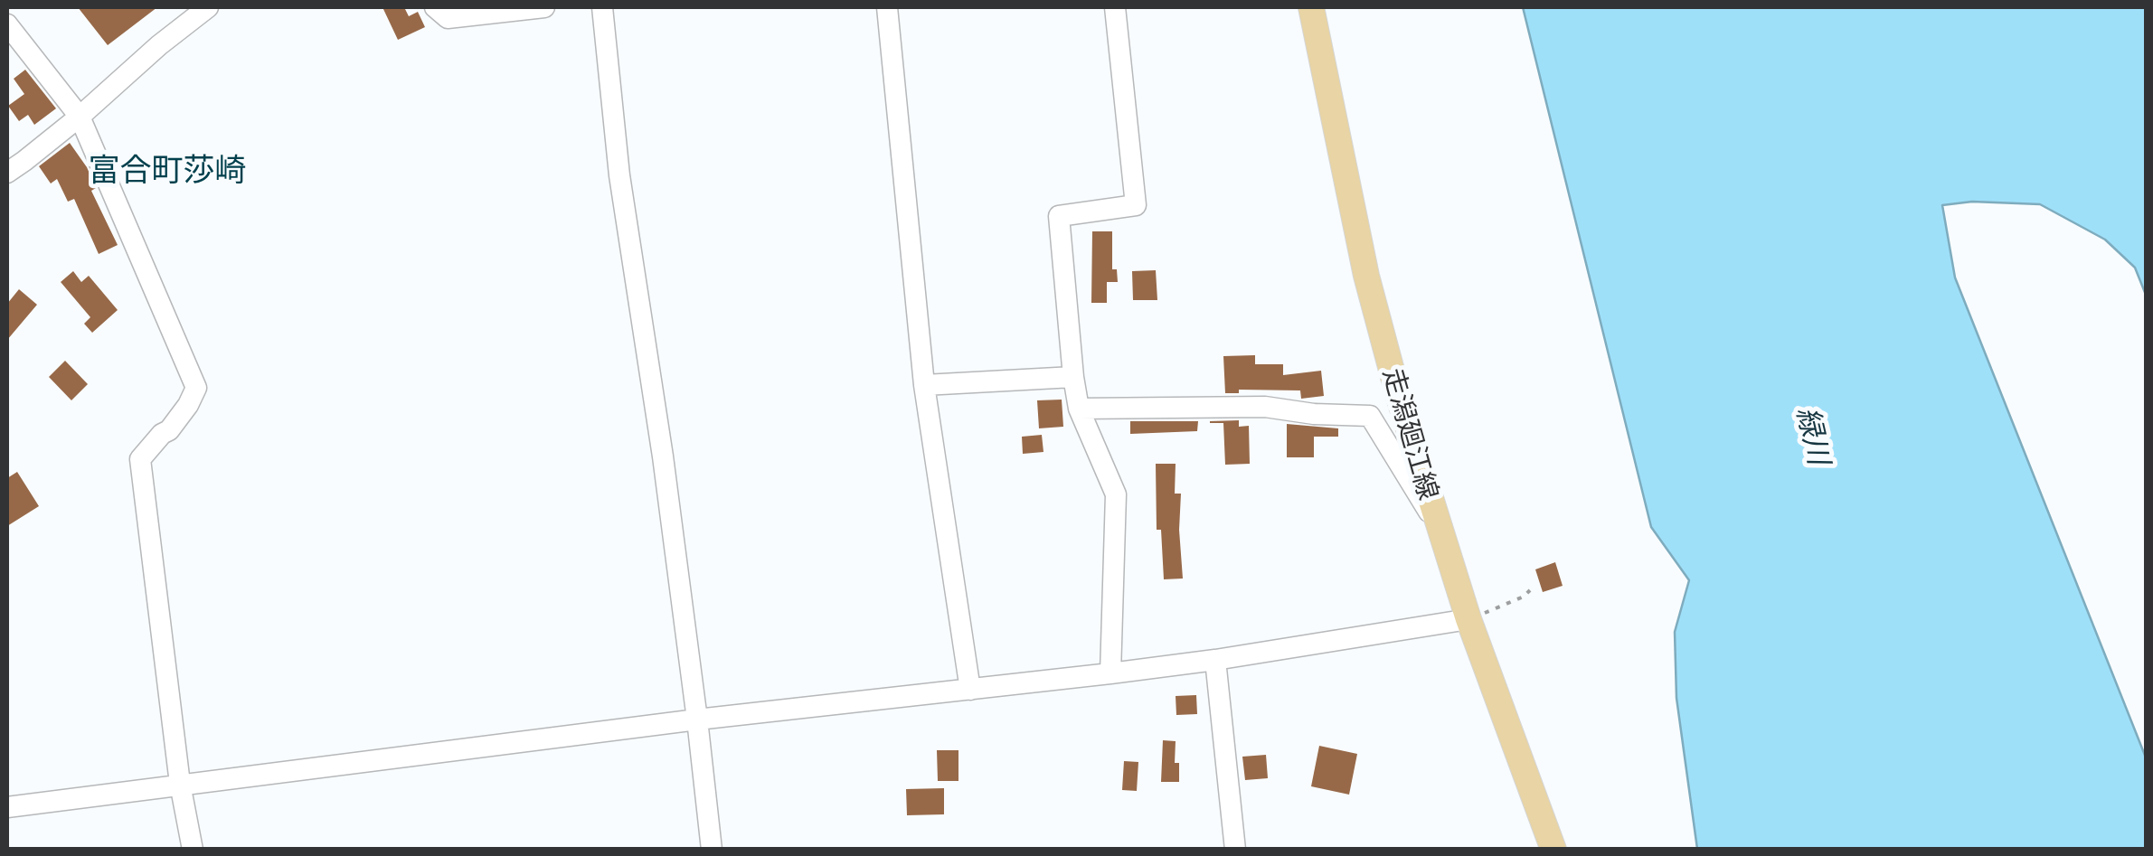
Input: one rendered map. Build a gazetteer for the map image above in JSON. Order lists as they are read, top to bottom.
{
  "streets": {
    "main road": ["走潟廻江線"]
  },
  "districts": ["富合町莎崎"],
  "water": ["緑川"]
}
